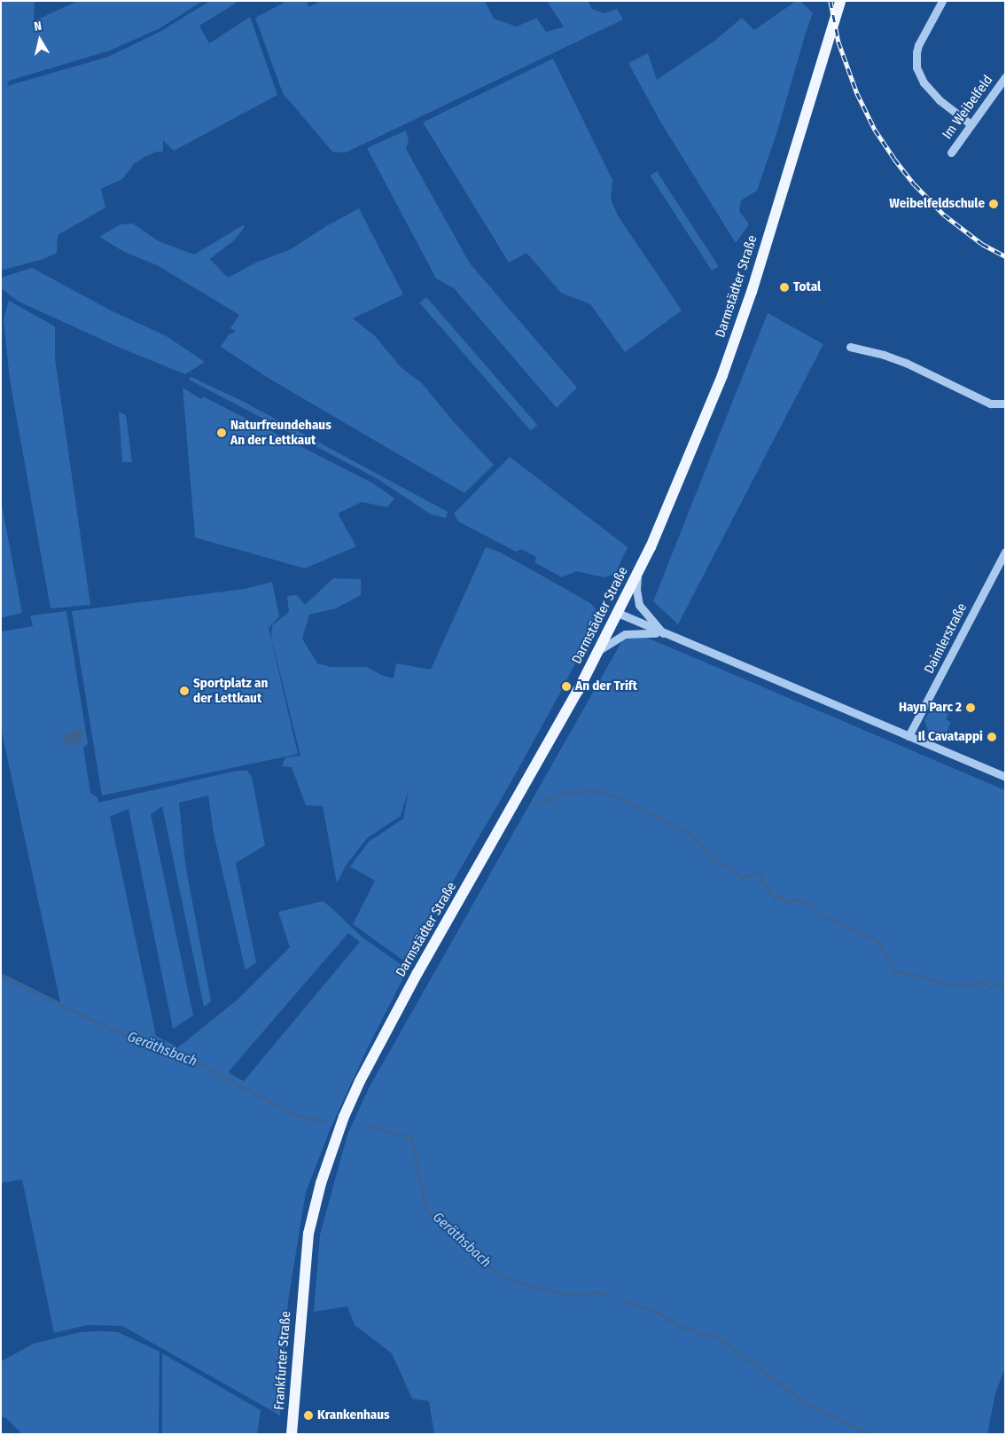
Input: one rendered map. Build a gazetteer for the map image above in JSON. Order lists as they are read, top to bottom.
{
  "streets": {
    "main road": ["Darmstädter Straße", "Frankfurter Straße"],
    "street": ["Im Weibelfeld", "Daimlerstraße"]
  },
  "crossings": [
    ["Darmstädter Straße", "Frankfurter Straße"]
  ],
  "water": ["Geräthsbach"],
  "places": [
    "Weibelfeldschule",
    "Total",
    "Naturfreundehaus An der Lettkaut",
    "An der Trift",
    "Sportplatz an der Lettkaut",
    "Hayn Parc 2",
    "Il Cavatappi",
    "Krankenhaus"
  ],
  "north": "top"
}
